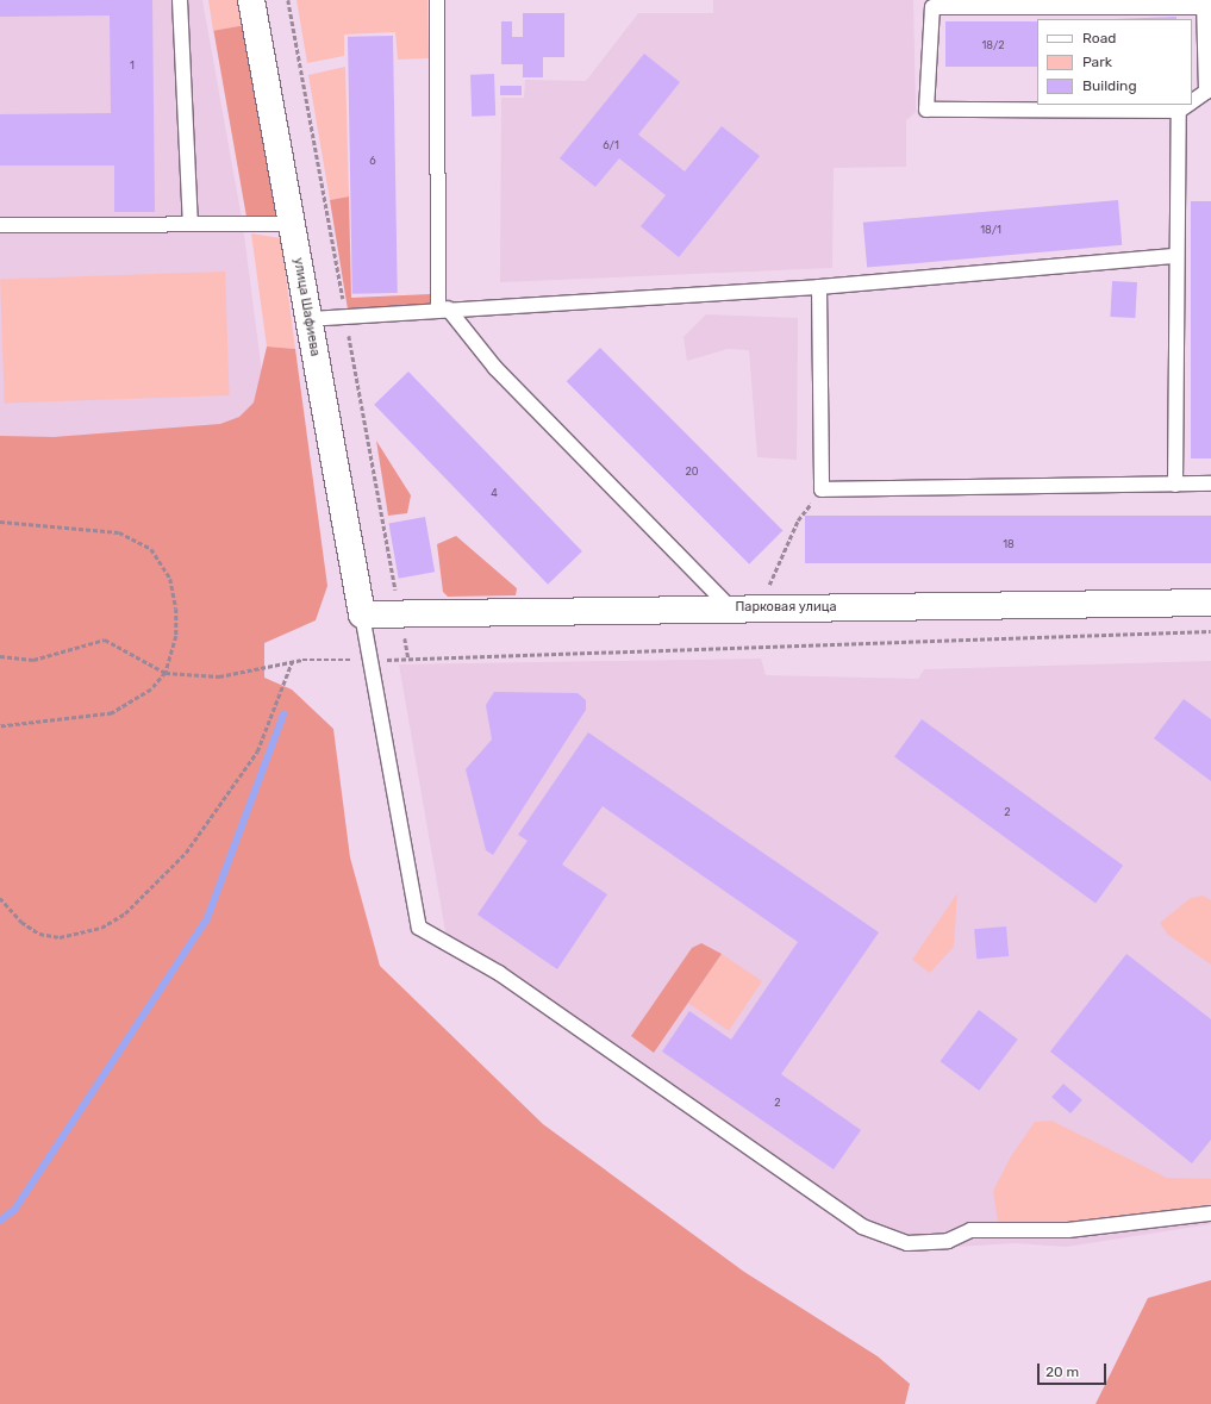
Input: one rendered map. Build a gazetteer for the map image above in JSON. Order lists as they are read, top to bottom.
{
  "streets": {
    "street": ["улица Шафиева", "Парковая улица"]
  },
  "crossings": [
    ["улица Шафиева", "Парковая улица"]
  ],
  "house_numbers": [
    "18/2",
    "1",
    "6/1",
    "6",
    "18/1",
    "20",
    "4",
    "18",
    "2",
    "2"
  ],
  "legend": ["Road", "Park", "Building"],
  "scale_bar": "20 m"
}
